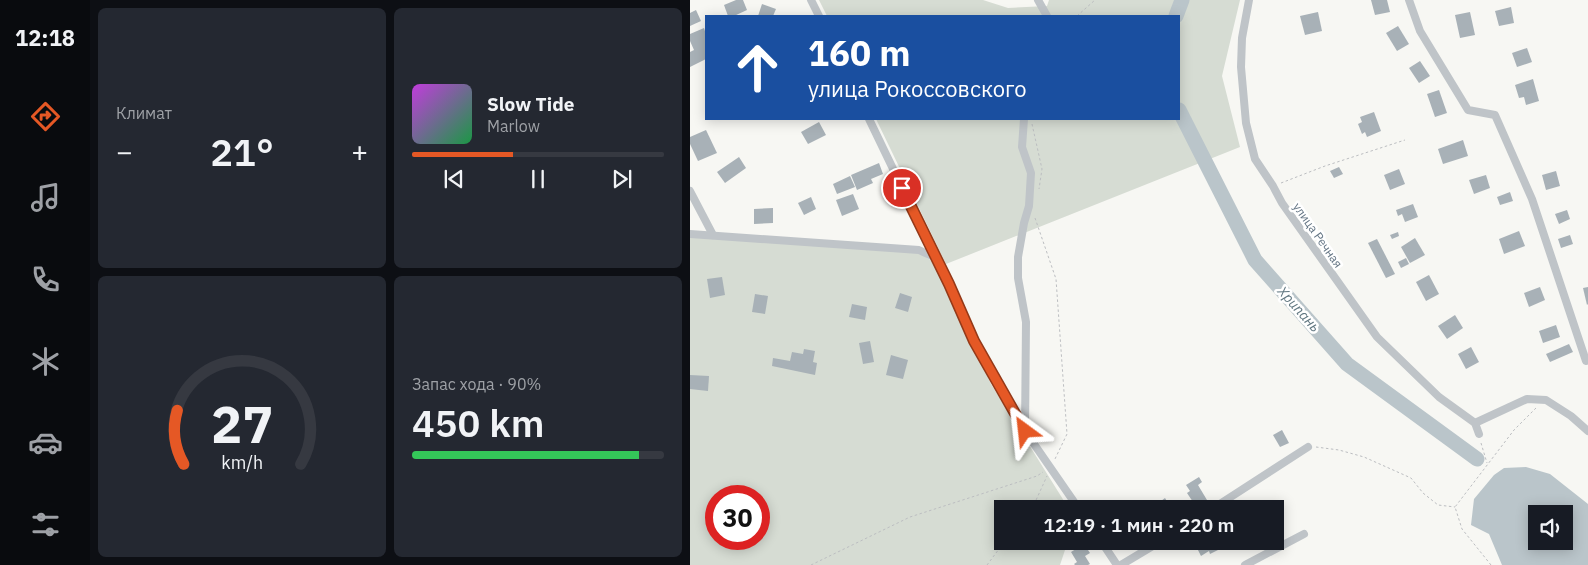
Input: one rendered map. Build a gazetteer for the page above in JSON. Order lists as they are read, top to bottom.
{
  "streets": {
    "street": ["улица Речная"]
  },
  "water": ["Хрипань"],
  "page": {
    "tabs": "12:18",
    "tile": [
      "Климат",
      ["Запас хода · 90%", "450 km"]
    ],
    "turn": ["160 m", "улица Рокоссовского"],
    "song": ["Slow Tide", "Marlow"],
    "heat": ["−", "21°", "+"],
    "limit": "30",
    "trip": "12:19 · 1 мин · 220 m",
    "gauge": ["27", "km/h"]
  }
}
